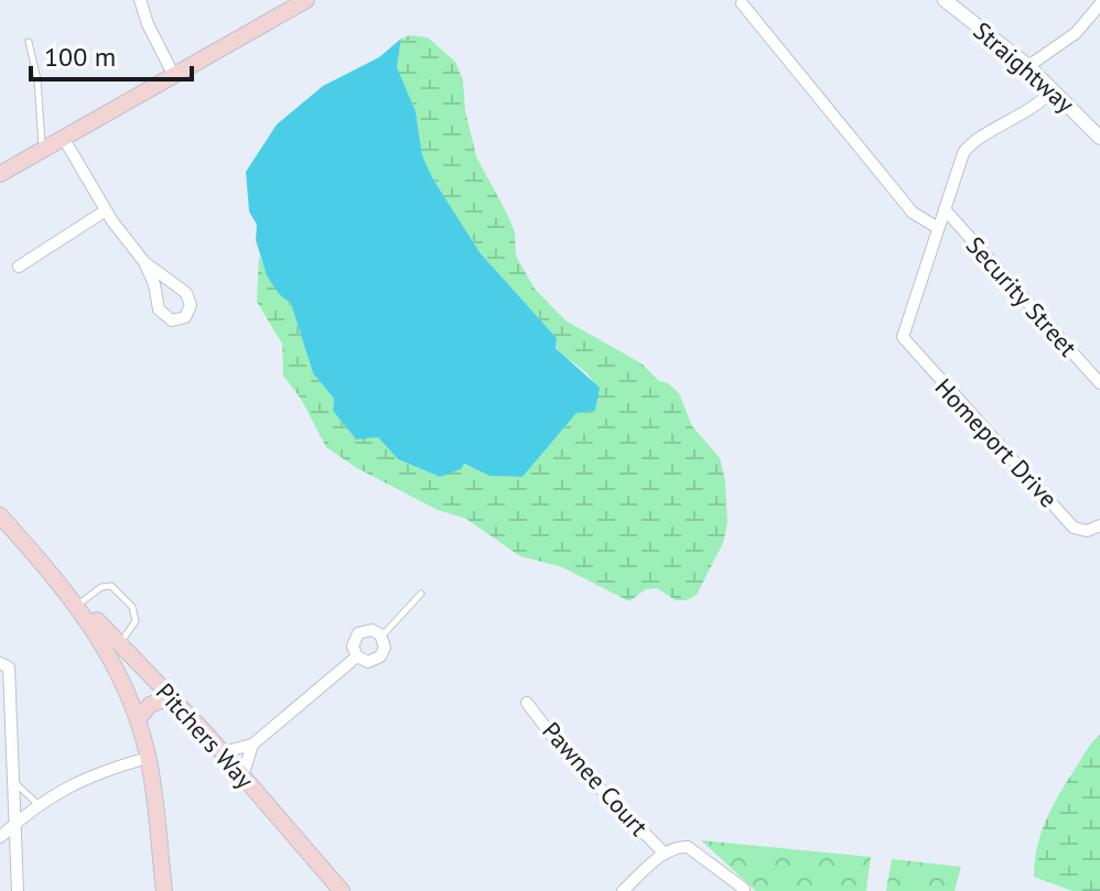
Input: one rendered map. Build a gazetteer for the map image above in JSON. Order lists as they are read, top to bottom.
{
  "streets": {
    "main road": ["Pitchers Way"],
    "street": [
      "Straightway",
      "Security Street",
      "Homeport Drive",
      "Pawnee Court"
    ]
  },
  "scale_bar": "100 m"
}
